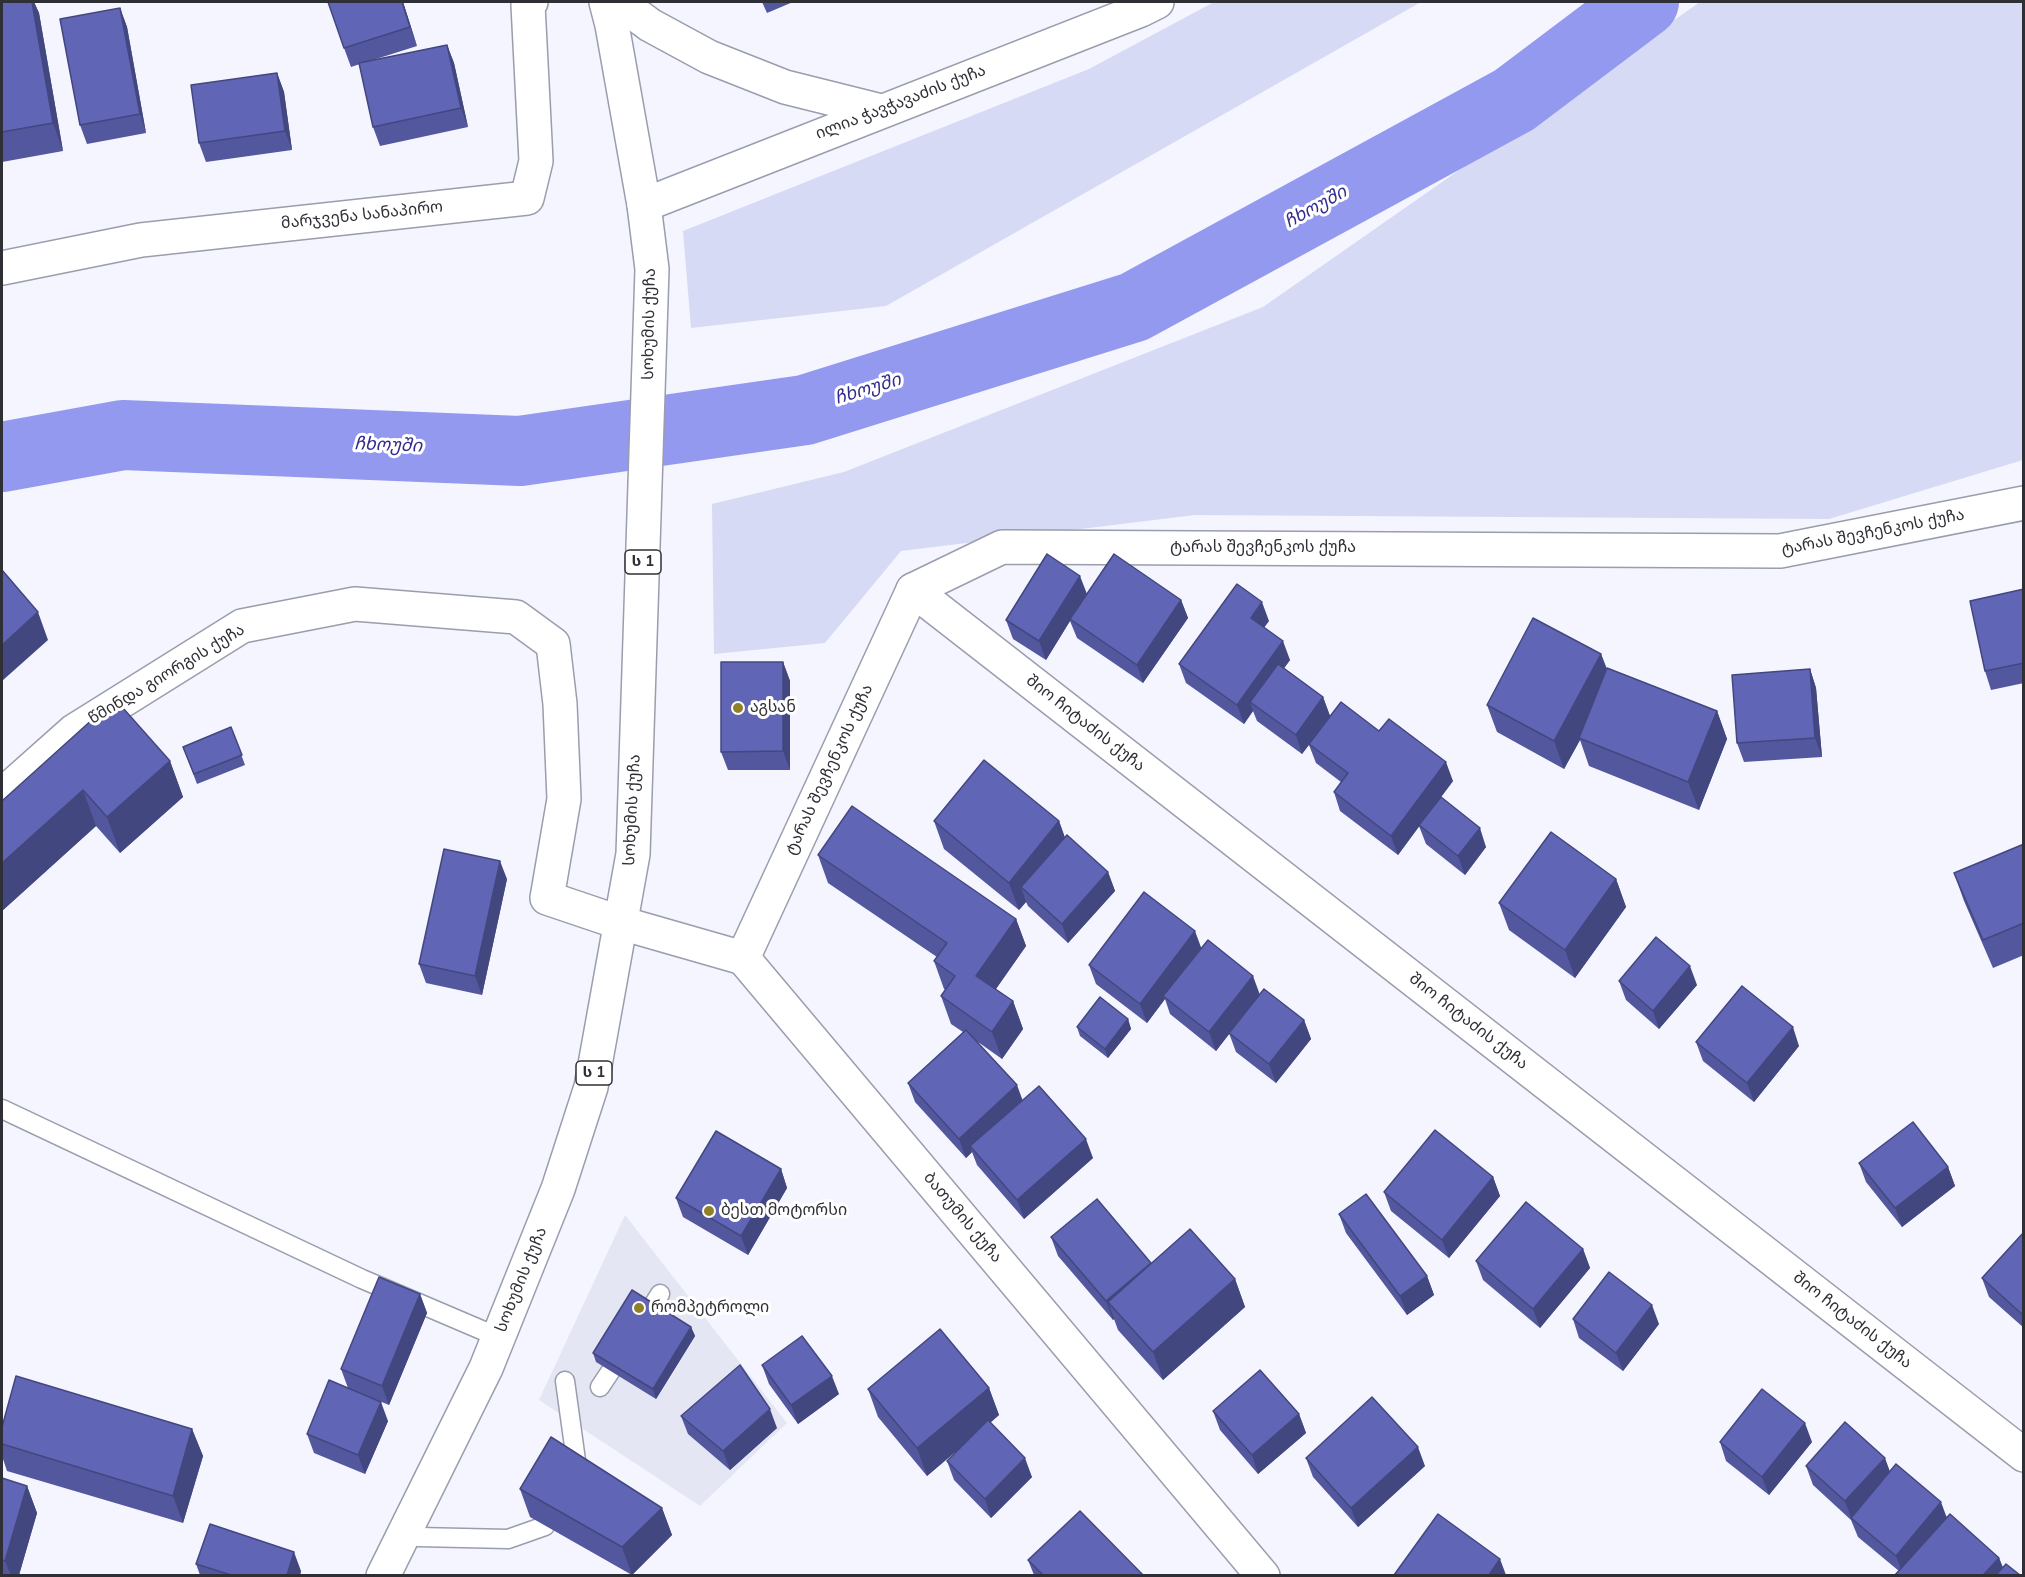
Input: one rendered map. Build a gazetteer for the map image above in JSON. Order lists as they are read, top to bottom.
{
  "streets": {
    "main road": [
      "ილია ჭავჭავაძის ქუჩა",
      "მარჯვენა სანაპირო",
      "სოხუმის ქუჩა",
      "ტარას შევჩენკოს ქუჩა",
      "ს 1",
      "წმინდა გიორგის ქუჩა",
      "შიო ჩიტაძის ქუჩა",
      "ბათუმის ქუჩა"
    ]
  },
  "crossings": [
    ["ილია ჭავჭავაძის ქუჩა", "სოხუმის ქუჩა"],
    ["სოხუმის ქუჩა", "წმინდა გიორგის ქუჩა"],
    ["ტარას შევჩენკოს ქუჩა", "შიო ჩიტაძის ქუჩა"],
    ["ტარას შევჩენკოს ქუჩა", "ბათუმის ქუჩა"]
  ],
  "water": ["ჩხოუში"],
  "places": ["აგსან", "ბესთ მოტორსი", "რომპეტროლი"]
}
